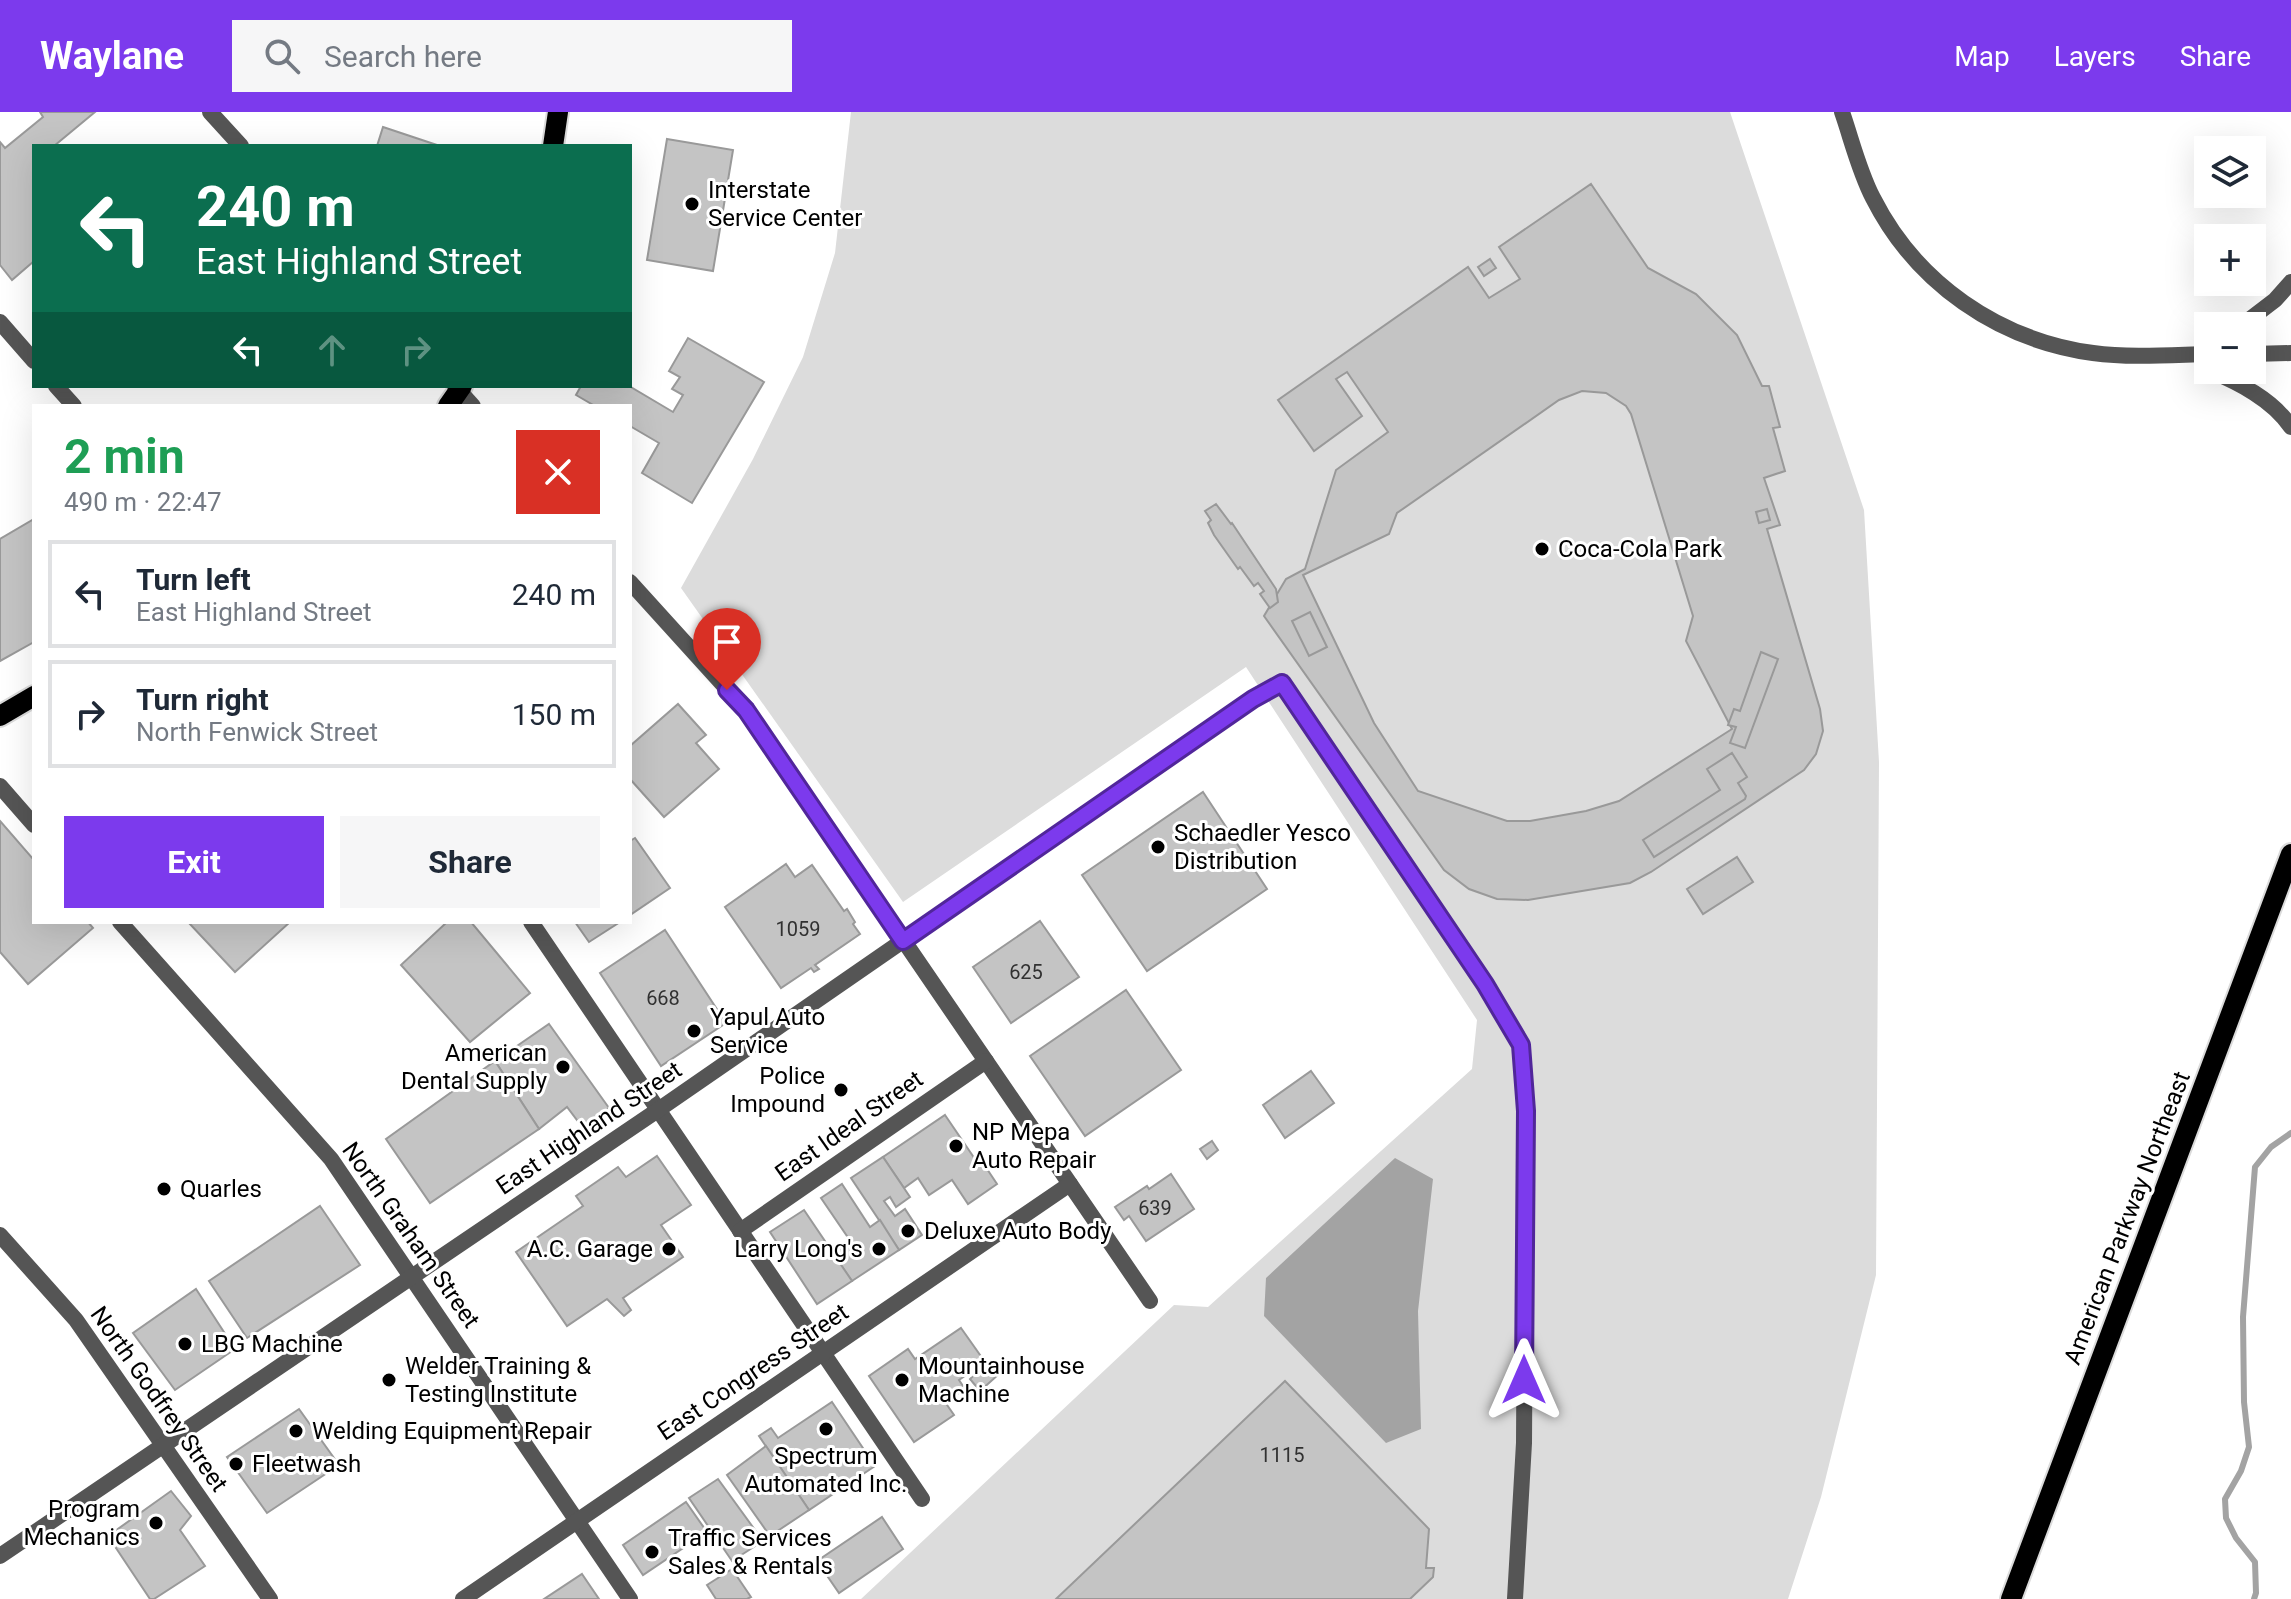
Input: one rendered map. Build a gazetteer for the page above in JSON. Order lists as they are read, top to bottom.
{
  "streets": {
    "main road": ["American Parkway Northeast"],
    "street": [
      "East Ideal Street",
      "East Highland Street",
      "North Graham Street",
      "East Congress Street",
      "North Godfrey Street"
    ]
  },
  "crossings": [
    ["East Highland Street", "North Graham Street"],
    ["East Highland Street", "North Godfrey Street"],
    ["North Graham Street", "East Congress Street"]
  ],
  "places": [
    "Interstate Service Center",
    "Coca-Cola Park",
    "Schaedler Yesco Distribution",
    "Yapul Auto Service",
    "American Dental Supply",
    "Police Impound",
    "NP Mepa Auto Repair",
    "Quarles",
    "Deluxe Auto Body",
    "A.C. Garage",
    "Larry Long's",
    "LBG Machine",
    "Welder Training & Testing Institute",
    "Mountainhouse Machine",
    "Spectrum Automated Inc.",
    "Welding Equipment Repair",
    "Fleetwash",
    "Program Mechanics",
    "Traffic Services Sales & Rentals"
  ],
  "house_numbers": [
    "1059",
    "625",
    "668",
    "639",
    "1115"
  ],
  "page": {
    "header": "Waylane",
    "search": "Search here",
    "nav": ["Map", "Layers", "Share"],
    "map_buttons": ["+", "−"],
    "turn": ["240 m", "East Highland Street"],
    "heading": ["2 min", "490 m · 22:47"],
    "list": [
      {
        "name": "Turn left",
        "note": "East Highland Street",
        "value": "240 m"
      },
      {
        "name": "Turn right",
        "note": "North Fenwick Street",
        "value": "150 m"
      }
    ],
    "buttons": ["Exit", "Share"]
  }
}
